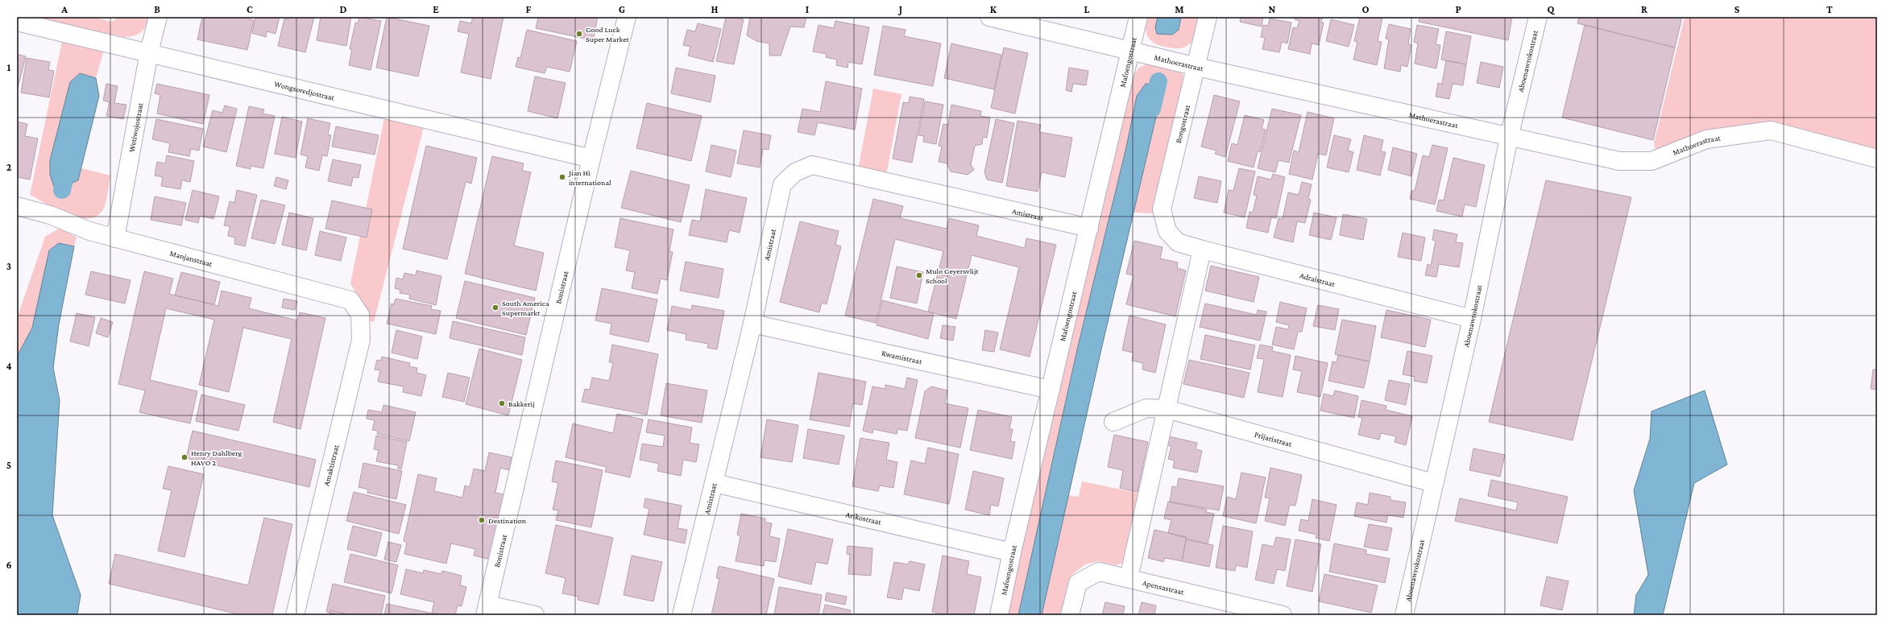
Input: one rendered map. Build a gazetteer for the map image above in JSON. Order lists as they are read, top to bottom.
{
  "streets": {
    "street": [
      "Aboenawrokostraat",
      "Mafoengostraat",
      "Mathoerastraat",
      "Wongsoredjostraat",
      "Bongostraat",
      "Wetiwojostraat",
      "Amistraat",
      "Manjanstraat",
      "Adraistraat",
      "Bonistraat",
      "Kwamistraat",
      "Prijaristraat",
      "Amaktistraat",
      "Arikostraat",
      "Apensastraat"
    ]
  },
  "crossings": [
    ["Aboenawrokostraat", "Mathoerastraat"],
    ["Aboenawrokostraat", "Adraistraat"],
    ["Aboenawrokostraat", "Prijaristraat"],
    ["Mafoengostraat", "Mathoerastraat"],
    ["Mafoengostraat", "Amistraat"],
    ["Mafoengostraat", "Kwamistraat"],
    ["Mafoengostraat", "Arikostraat"],
    ["Mathoerastraat", "Bongostraat"],
    ["Wongsoredjostraat", "Wetiwojostraat"],
    ["Wongsoredjostraat", "Bonistraat"],
    ["Bongostraat", "Adraistraat"],
    ["Wetiwojostraat", "Manjanstraat"],
    ["Amistraat", "Kwamistraat"],
    ["Amistraat", "Arikostraat"],
    ["Manjanstraat", "Amaktistraat"]
  ],
  "places": [
    "Good Luck Super Market",
    "Jian Hi international",
    "Mulo Geyersvlijt School",
    "South America Supermarkt",
    "Bakkerij",
    "Henry Dahlberg HAVO 2",
    "Destination"
  ],
  "grid": {
    "columns": [
      "A",
      "B",
      "C",
      "D",
      "E",
      "F",
      "G",
      "H",
      "I",
      "J",
      "K",
      "L",
      "M",
      "N",
      "O",
      "P",
      "Q",
      "R",
      "S",
      "T"
    ],
    "rows": [
      "1",
      "2",
      "3",
      "4",
      "5",
      "6"
    ]
  }
}
